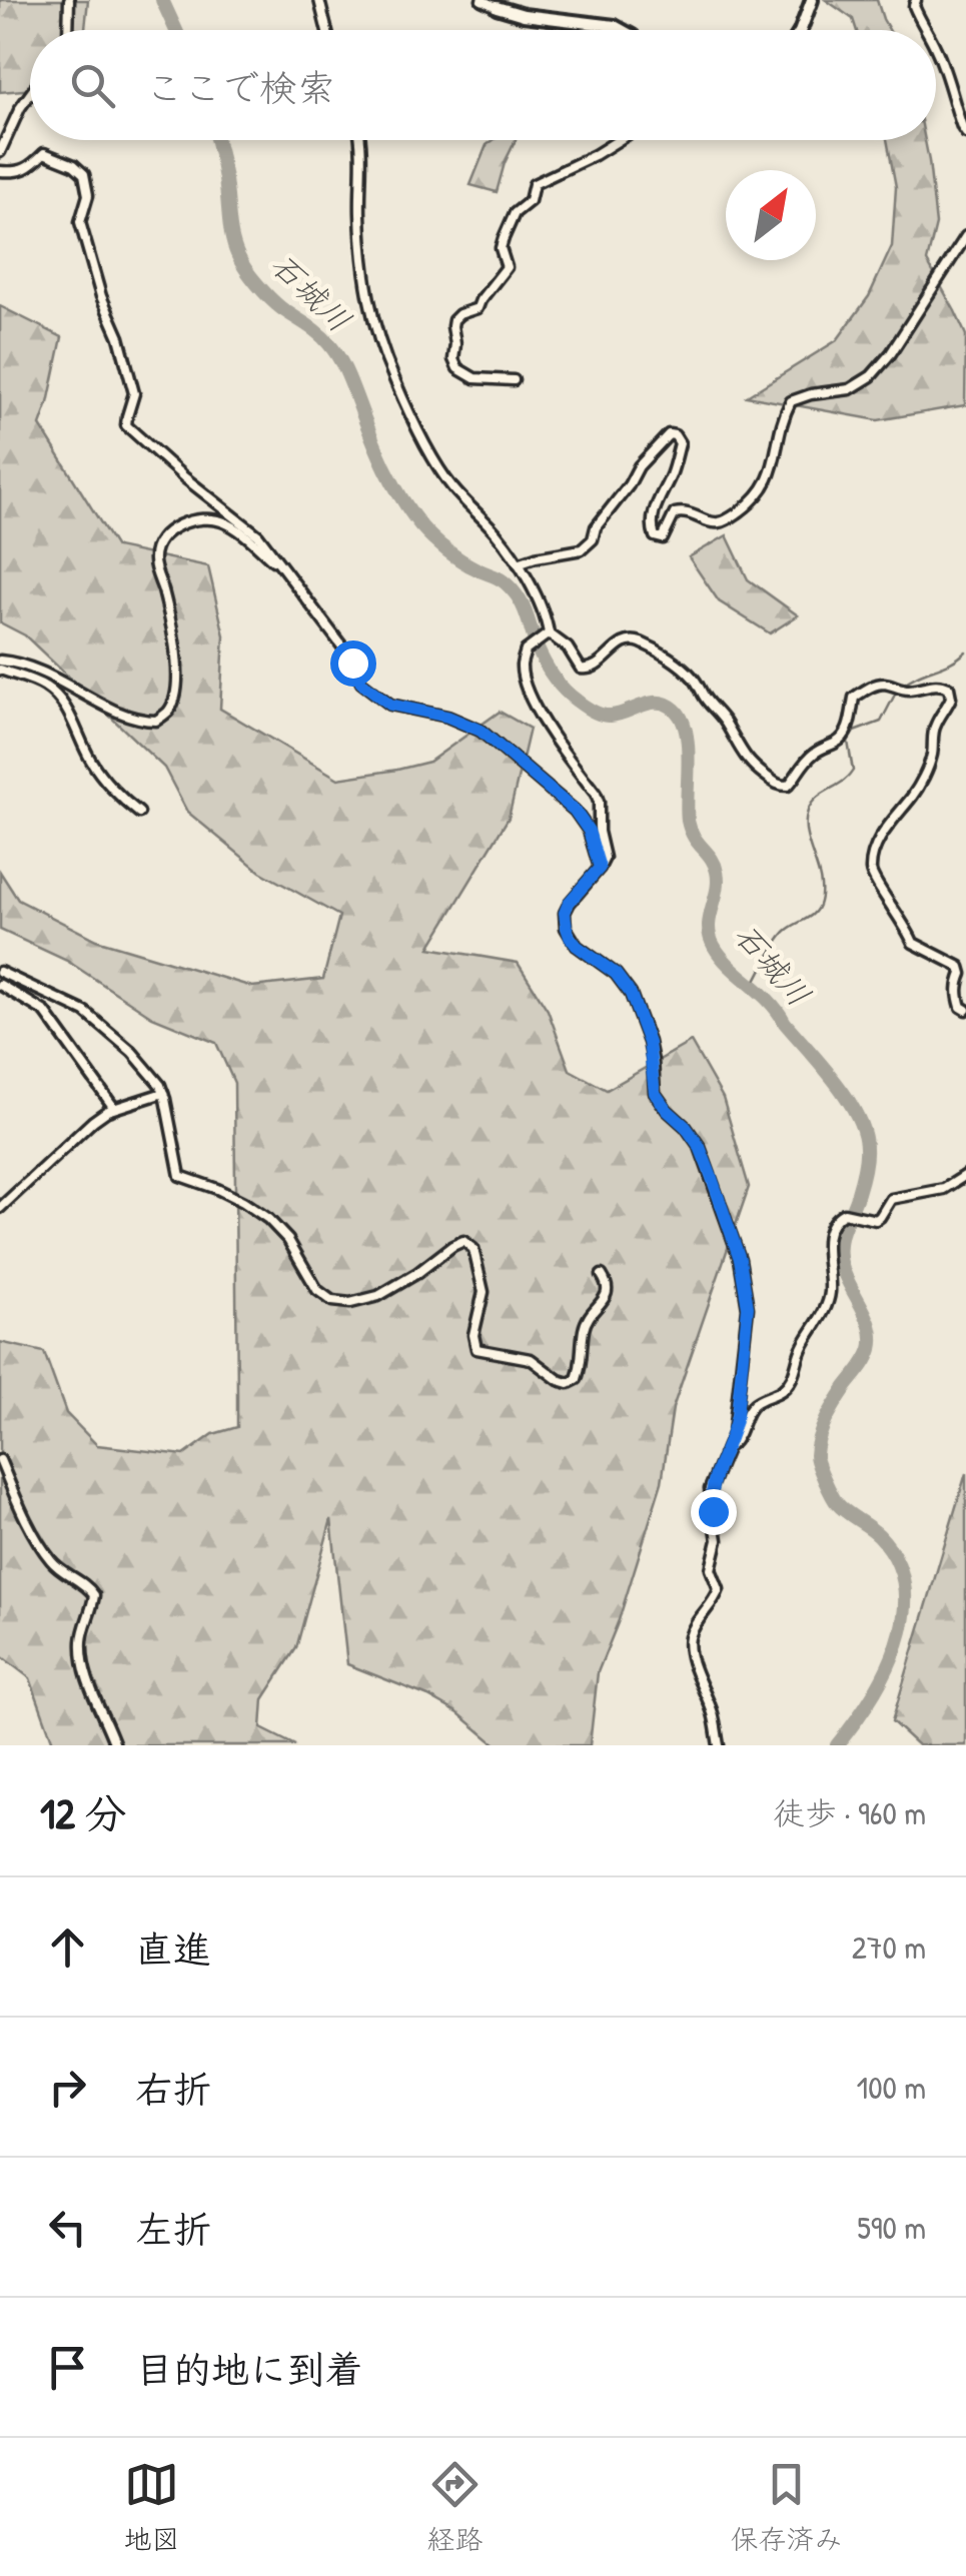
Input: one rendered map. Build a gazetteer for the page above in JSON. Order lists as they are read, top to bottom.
{
  "water": ["石城川"],
  "north": "top right",
  "page": {
    "search": "ここで検索",
    "heading": ["12 分", "徒歩 · 960 m"],
    "list": [
      ["直進", "270 m"],
      ["右折", "100 m"],
      ["左折", "590 m"],
      "目的地に到着"
    ],
    "nav": ["地図", "経路", "保存済み"]
  }
}
